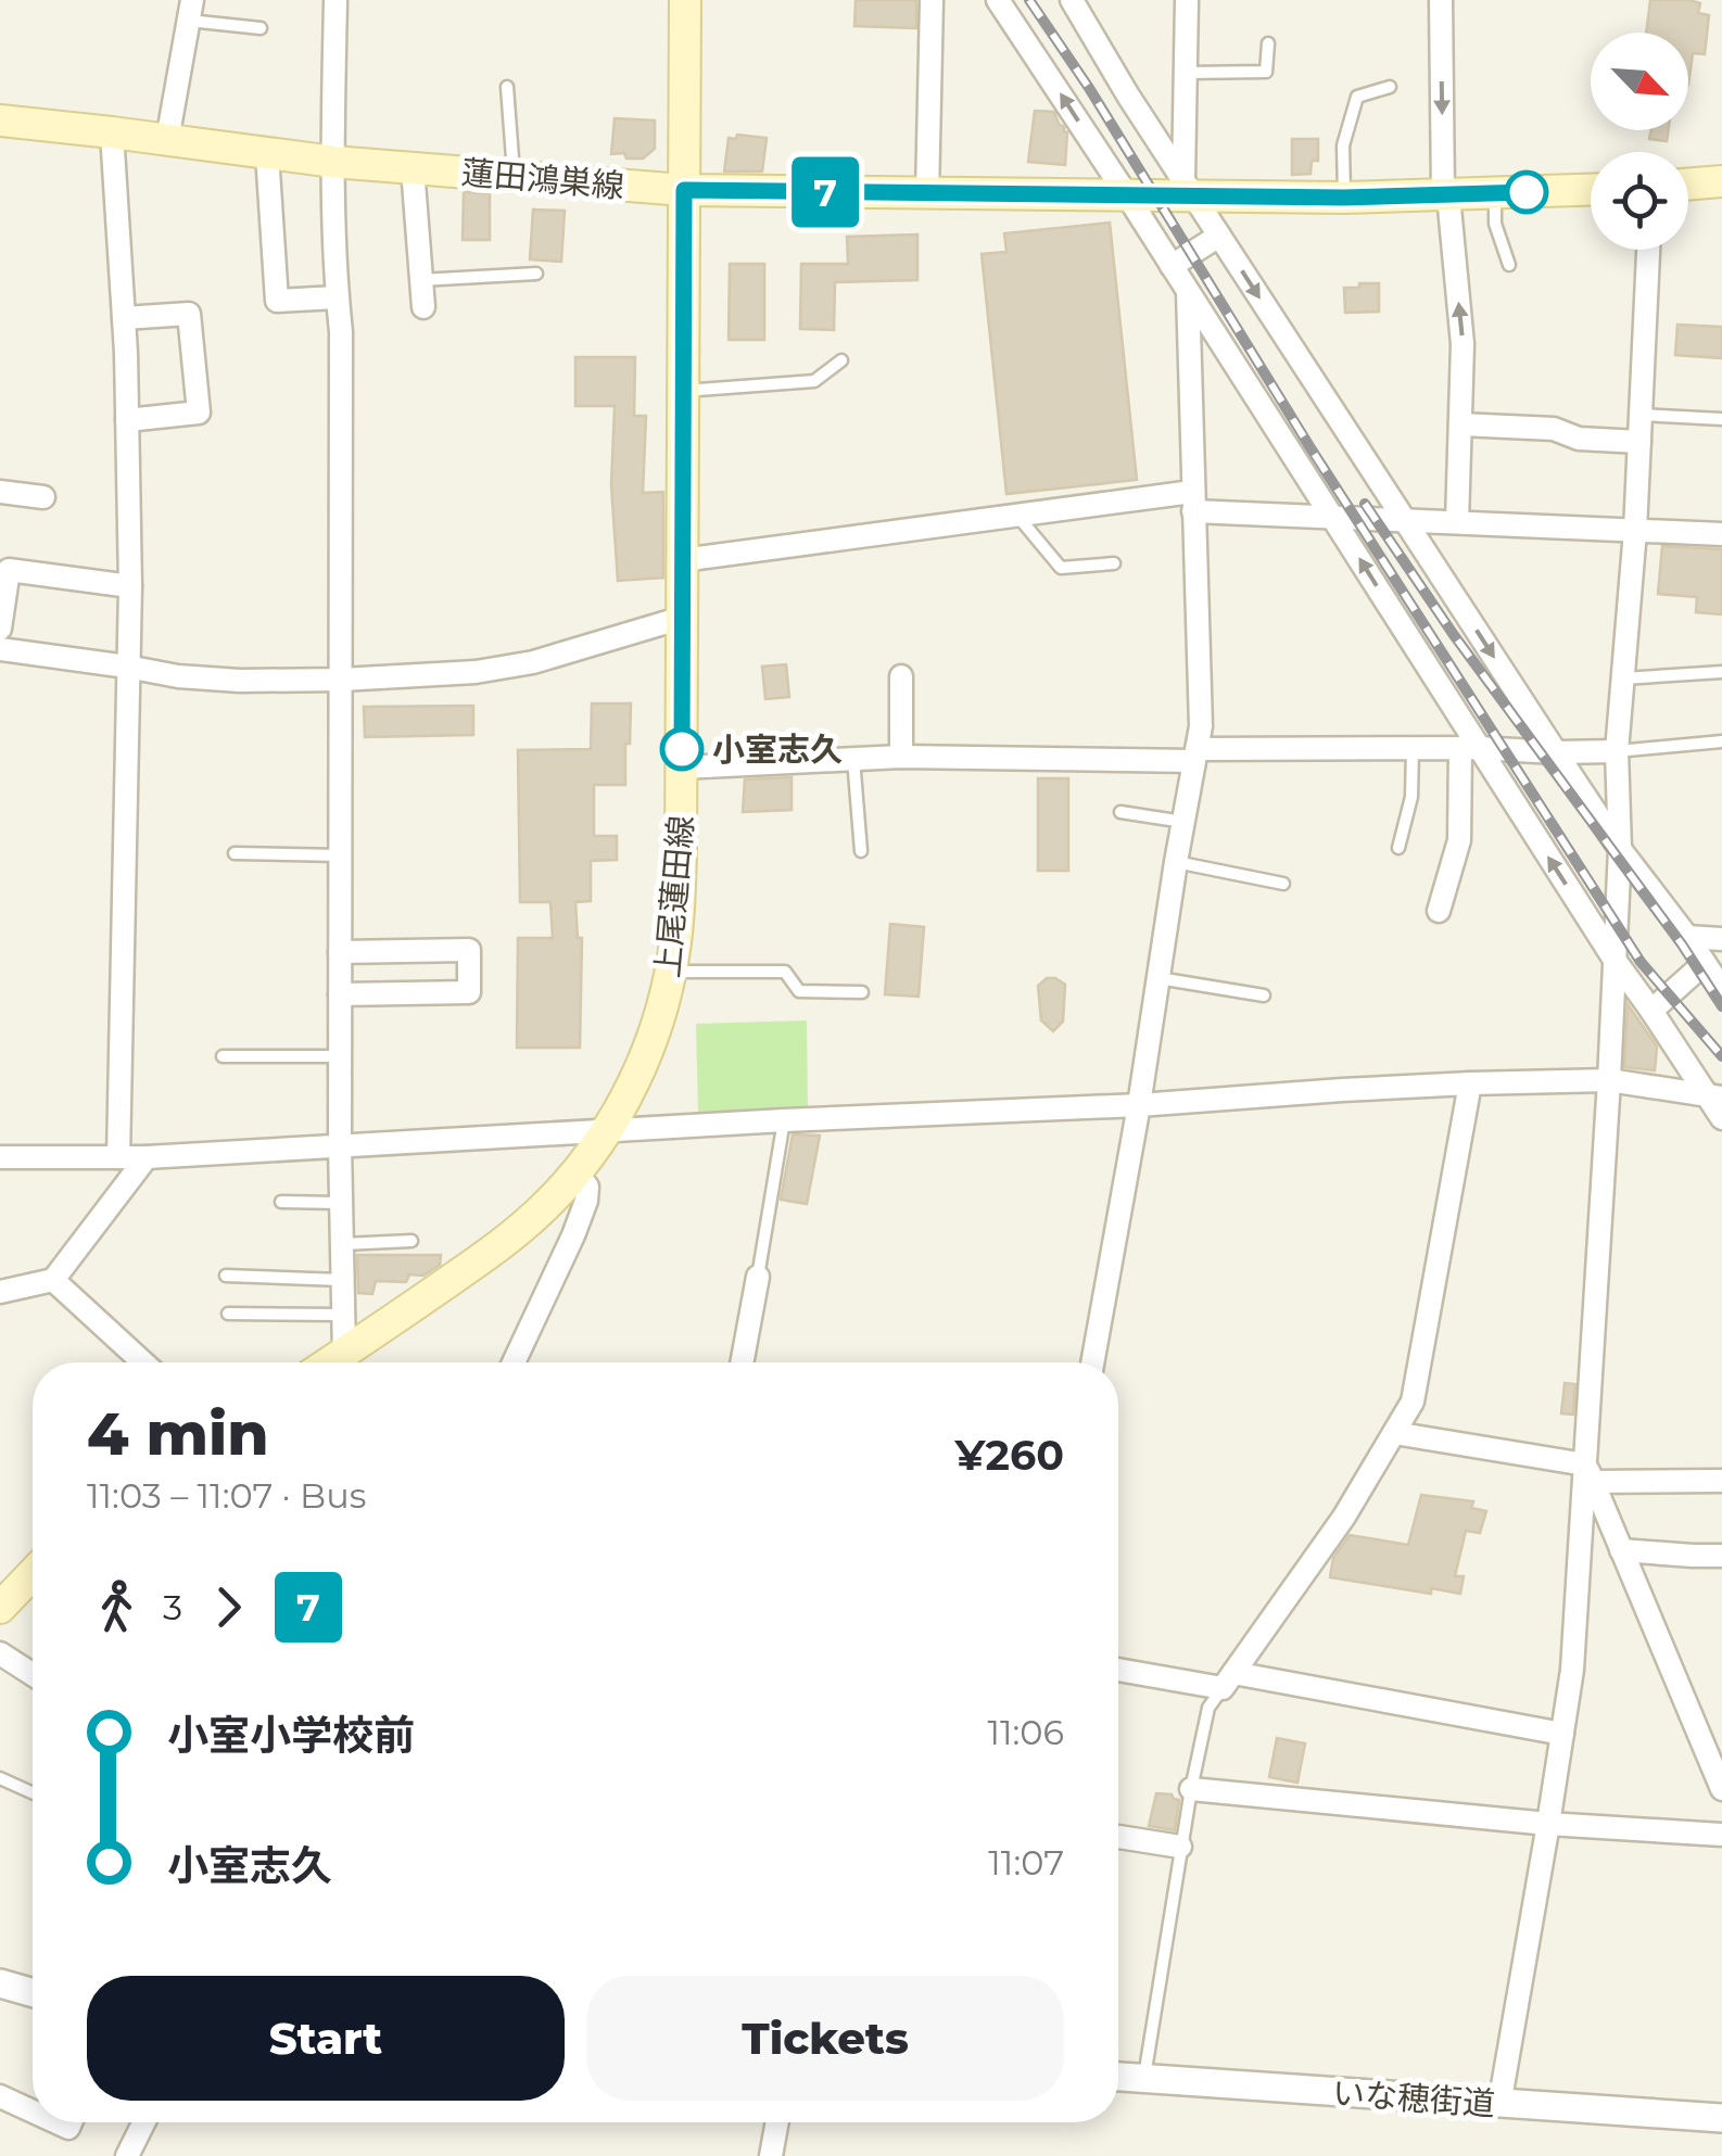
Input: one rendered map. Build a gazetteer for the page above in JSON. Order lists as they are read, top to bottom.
{
  "streets": {
    "main road": ["蓮田鴻巣線", "上尾蓮田線"],
    "street": ["いな穂街道"]
  },
  "crossings": [
    ["蓮田鴻巣線", "上尾蓮田線"]
  ],
  "places": ["小室志久"],
  "lines": ["bus line 7"],
  "north": "bottom right",
  "page": {
    "on_map": "7",
    "heading": ["4 min", "11:03 – 11:07 · Bus", "¥260"],
    "legs": ["3", "7"],
    "list": [
      {
        "name": "小室小学校前",
        "value": "11:06"
      },
      {
        "name": "小室志久",
        "value": "11:07"
      }
    ],
    "buttons": ["Start", "Tickets"]
  }
}
